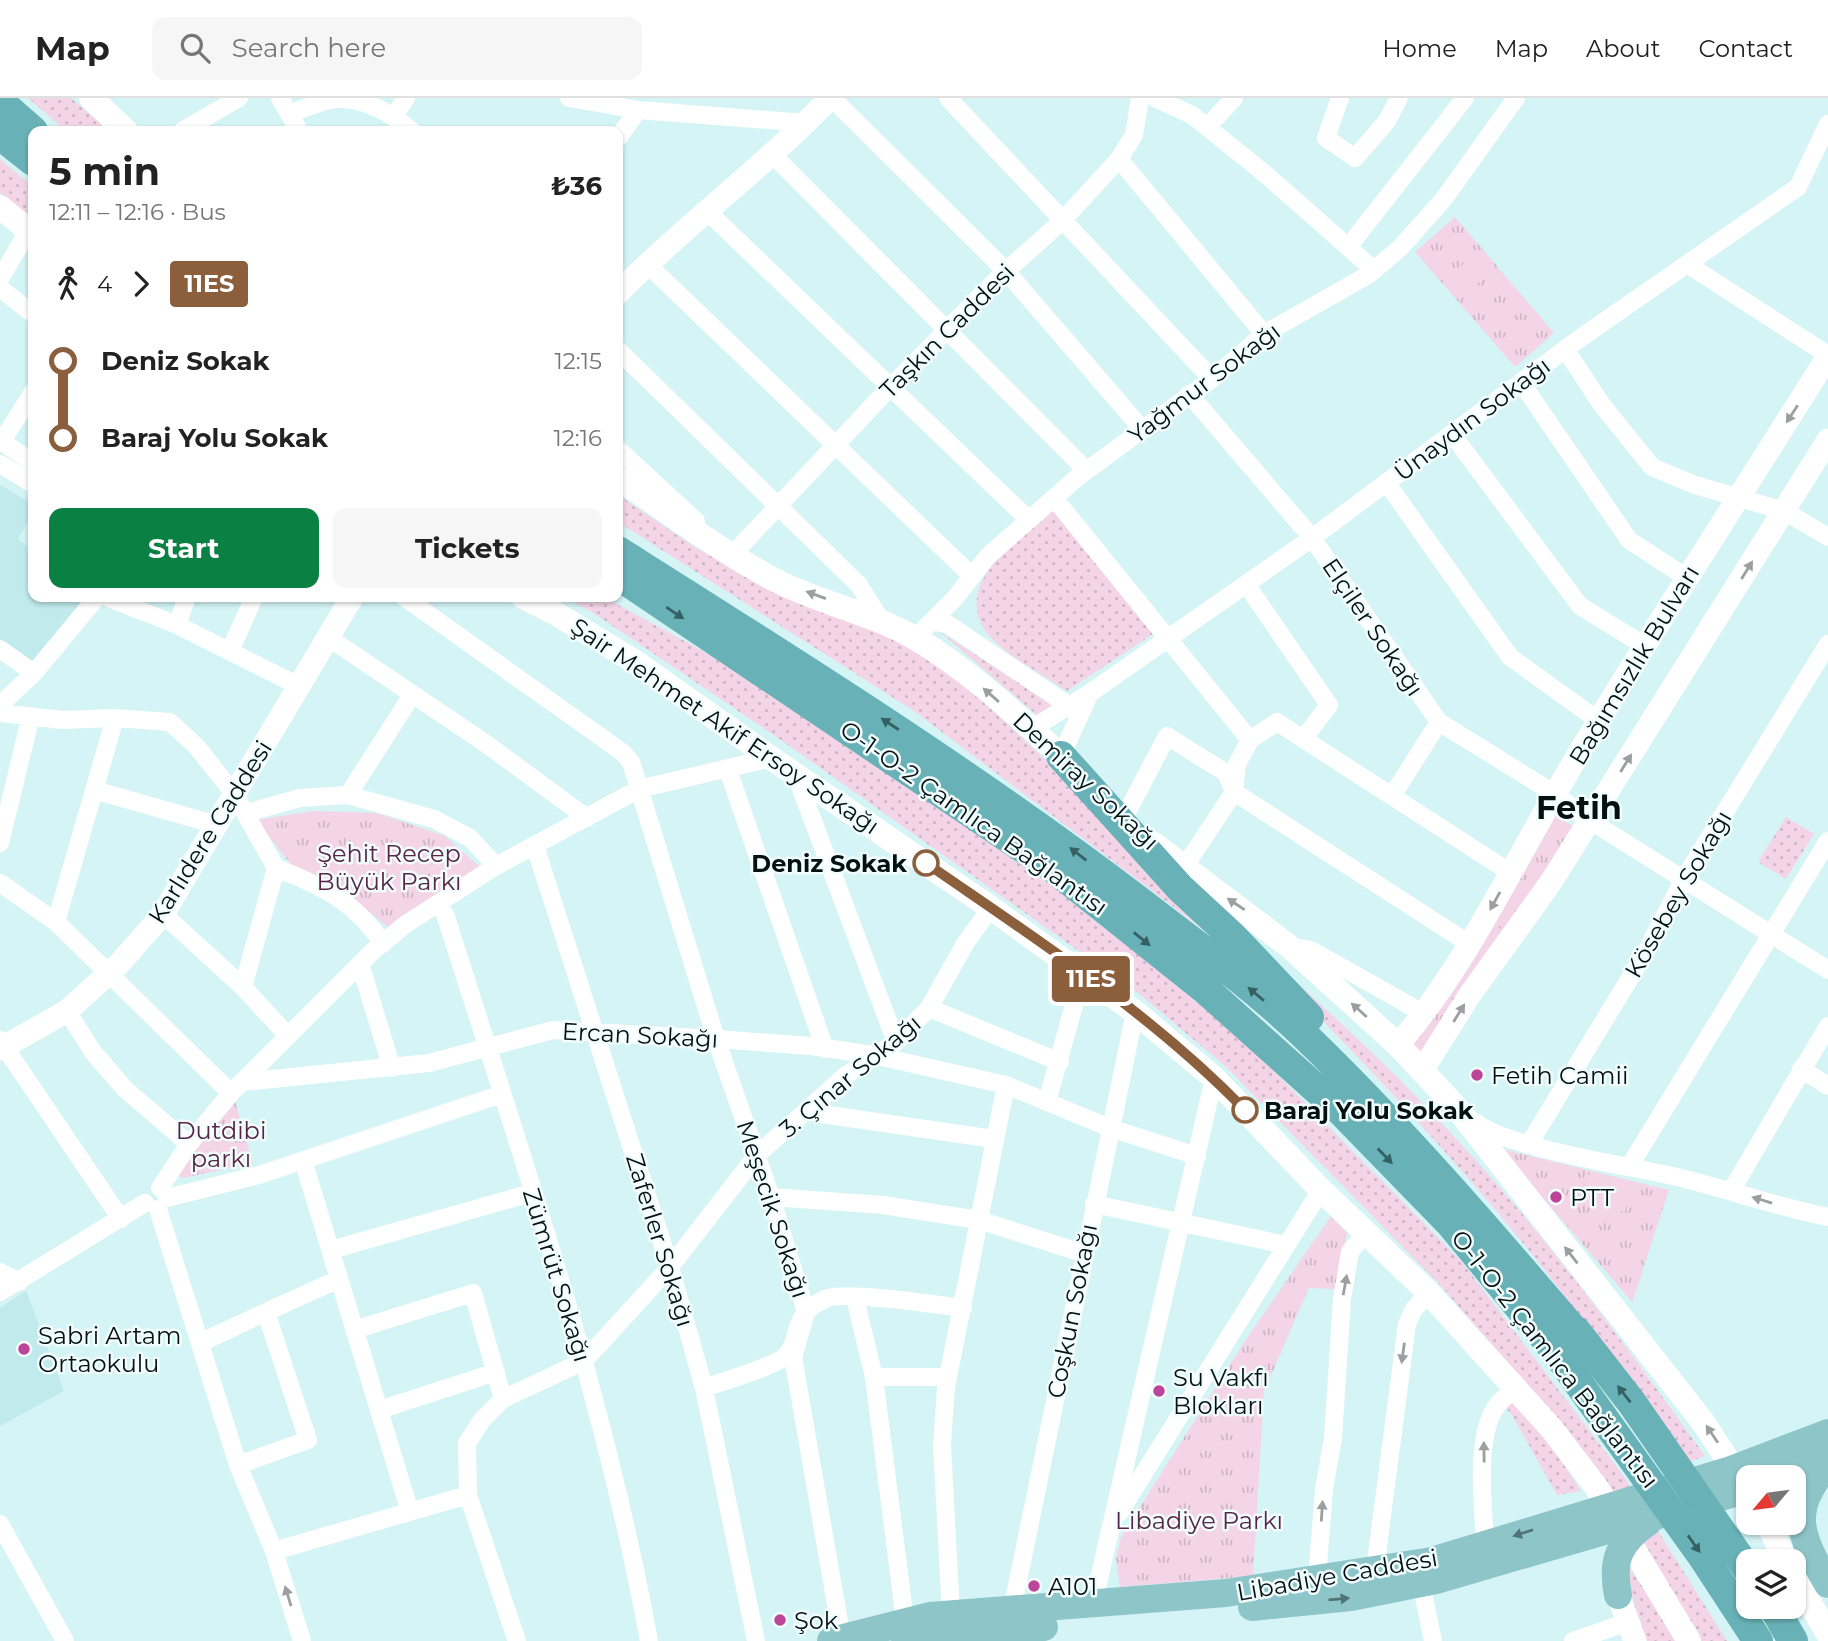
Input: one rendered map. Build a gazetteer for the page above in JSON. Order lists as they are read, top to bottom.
{
  "streets": {
    "highway": ["O-1-O-2 Çamlıca Bağlantısı"],
    "main road": ["Şair Mehmet Akif Ersoy Sokağı", "Demiray Sokağı", "Libadiye Caddesi"],
    "street": [
      "Taşkın Caddesi",
      "Yağmur Sokağı",
      "Ünaydın Sokağı",
      "Elçiler Sokağı",
      "Bağımsızlık Bulvarı",
      "Karlıdere Caddesi",
      "Kösebey Sokağı",
      "Ercan Sokağı",
      "3. Çınar Sokağı",
      "Meşecik Sokağı",
      "Zaferler Sokağı",
      "Zümrüt Sokağı",
      "Coşkun Sokağı"
    ]
  },
  "crossings": [
    ["Taşkın Caddesi", "Demiray Sokağı"],
    ["Yağmur Sokağı", "Elçiler Sokağı"],
    ["Yağmur Sokağı", "Demiray Sokağı"],
    ["Ünaydın Sokağı", "Elçiler Sokağı"],
    ["Ünaydın Sokağı", "Demiray Sokağı"],
    ["Elçiler Sokağı", "Bağımsızlık Bulvarı"],
    ["Elçiler Sokağı", "Kösebey Sokağı"],
    ["Bağımsızlık Bulvarı", "Demiray Sokağı"],
    ["Şair Mehmet Akif Ersoy Sokağı", "3. Çınar Sokağı"],
    ["Şair Mehmet Akif Ersoy Sokağı", "Coşkun Sokağı"],
    ["Şair Mehmet Akif Ersoy Sokağı", "Libadiye Caddesi"],
    ["Ercan Sokağı", "3. Çınar Sokağı"],
    ["Ercan Sokağı", "Meşecik Sokağı"],
    ["Ercan Sokağı", "Zaferler Sokağı"],
    ["Ercan Sokağı", "Zümrüt Sokağı"],
    ["Ercan Sokağı", "Coşkun Sokağı"],
    ["3. Çınar Sokağı", "Meşecik Sokağı"],
    ["3. Çınar Sokağı", "Zaferler Sokağı"],
    ["3. Çınar Sokağı", "Zümrüt Sokağı"],
    ["Meşecik Sokağı", "Libadiye Caddesi"],
    ["Coşkun Sokağı", "Libadiye Caddesi"]
  ],
  "one_way": ["Demiray Sokağı"],
  "districts": ["Fetih"],
  "parks": ["Şehit Recep Büyük Parkı", "Dutdibi parkı", "Libadiye Parkı"],
  "places": [
    "Deniz Sokak",
    "Fetih Camii",
    "Baraj Yolu Sokak",
    "PTT",
    "Sabri Artam Ortaokulu",
    "Su Vakfı Blokları",
    "A101",
    "Şok"
  ],
  "lines": ["bus line 11ES"],
  "north": "bottom left",
  "page": {
    "header": "Map",
    "search": "Search here",
    "nav": [
      "Home",
      "Map",
      "About",
      "Contact"
    ],
    "on_map": "11ES",
    "heading": ["5 min", "12:11 – 12:16 · Bus", "₺36"],
    "legs": ["4", "11ES"],
    "list": [
      {
        "name": "Deniz Sokak",
        "value": "12:15"
      },
      {
        "name": "Baraj Yolu Sokak",
        "value": "12:16"
      }
    ],
    "buttons": ["Start", "Tickets"]
  }
}
